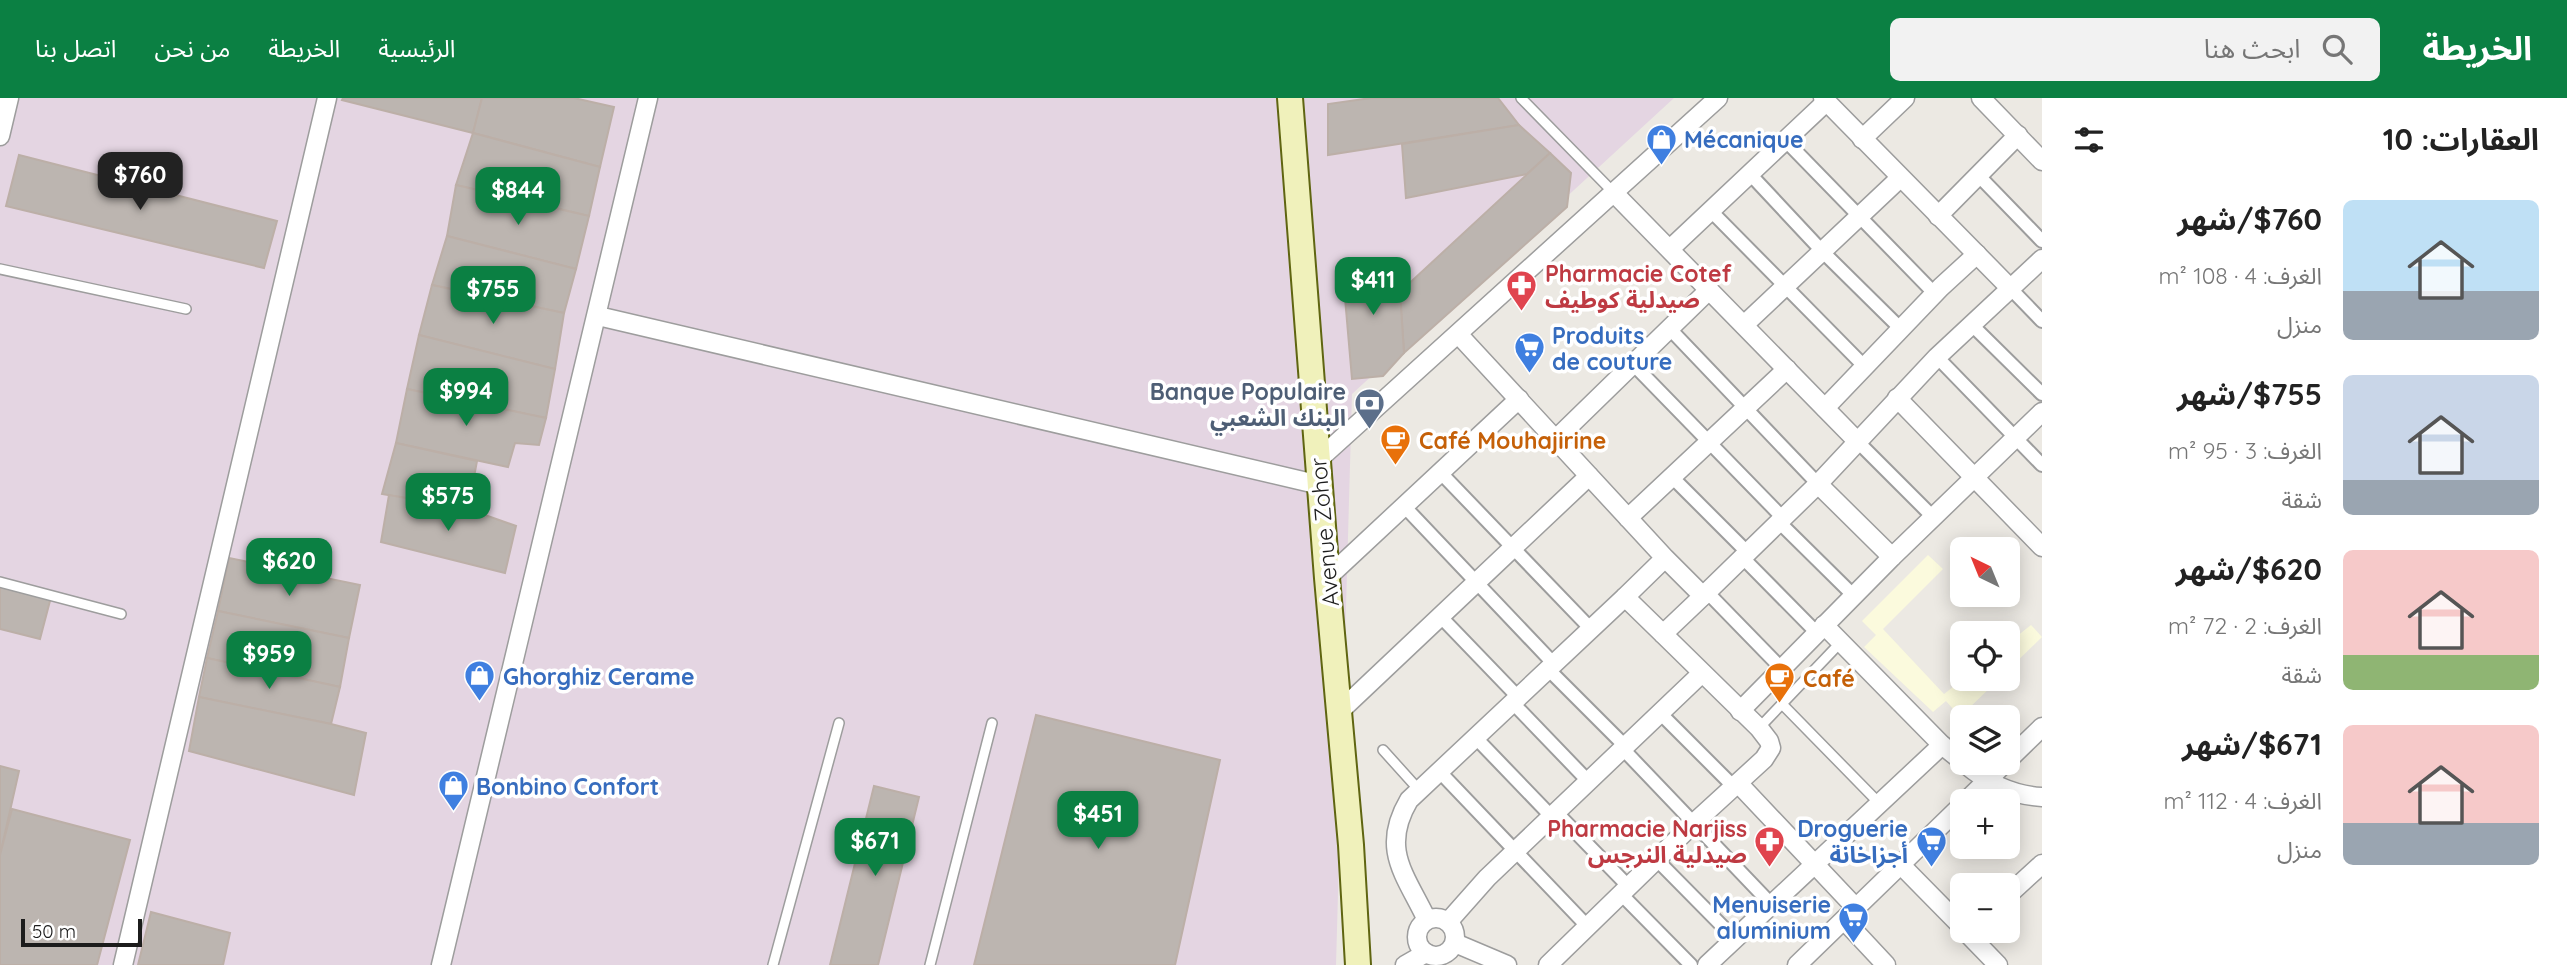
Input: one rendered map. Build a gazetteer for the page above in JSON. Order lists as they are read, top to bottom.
{
  "streets": {
    "main road": ["Avenue Zohor"]
  },
  "places": {
    "shop": ["Mécanique", "Ghorghiz Cerame", "Bonbino Confort"],
    "pharmacy": ["Pharmacie Cotef صيدلية كوطيف", "Pharmacie Narjiss صيدلية النرجس"],
    "supermarket": ["Produits de couture", "Droguerie أجزاخانة", "Menuiserie aluminium"],
    "bank": ["Banque Populaire البنك الشعبي"],
    "cafe": ["Café Mouhajirine", "Café"]
  },
  "scale_bar": "50 m",
  "north": "top left",
  "page": {
    "header": "الخريطة",
    "search": "ابحث هنا",
    "nav": [
      "الرئيسية",
      "الخريطة",
      "من نحن",
      "اتصل بنا"
    ],
    "heading": "العقارات: 10",
    "price": [
      "$760",
      "$844",
      "$411",
      "$755",
      "$994",
      "$575",
      "$620",
      "$959",
      "$451",
      "$671"
    ],
    "list": [
      {
        "name": "$760/شهر",
        "note": "الغرف: 4 · 108 m² · منزل"
      },
      {
        "name": "$755/شهر",
        "note": "الغرف: 3 · 95 m² · شقة"
      },
      {
        "name": "$620/شهر",
        "note": "الغرف: 2 · 72 m² · شقة"
      },
      {
        "name": "$671/شهر",
        "note": "الغرف: 4 · 112 m² · منزل"
      }
    ],
    "map_buttons": ["+", "−"],
    "scale": "50 m"
  }
}
